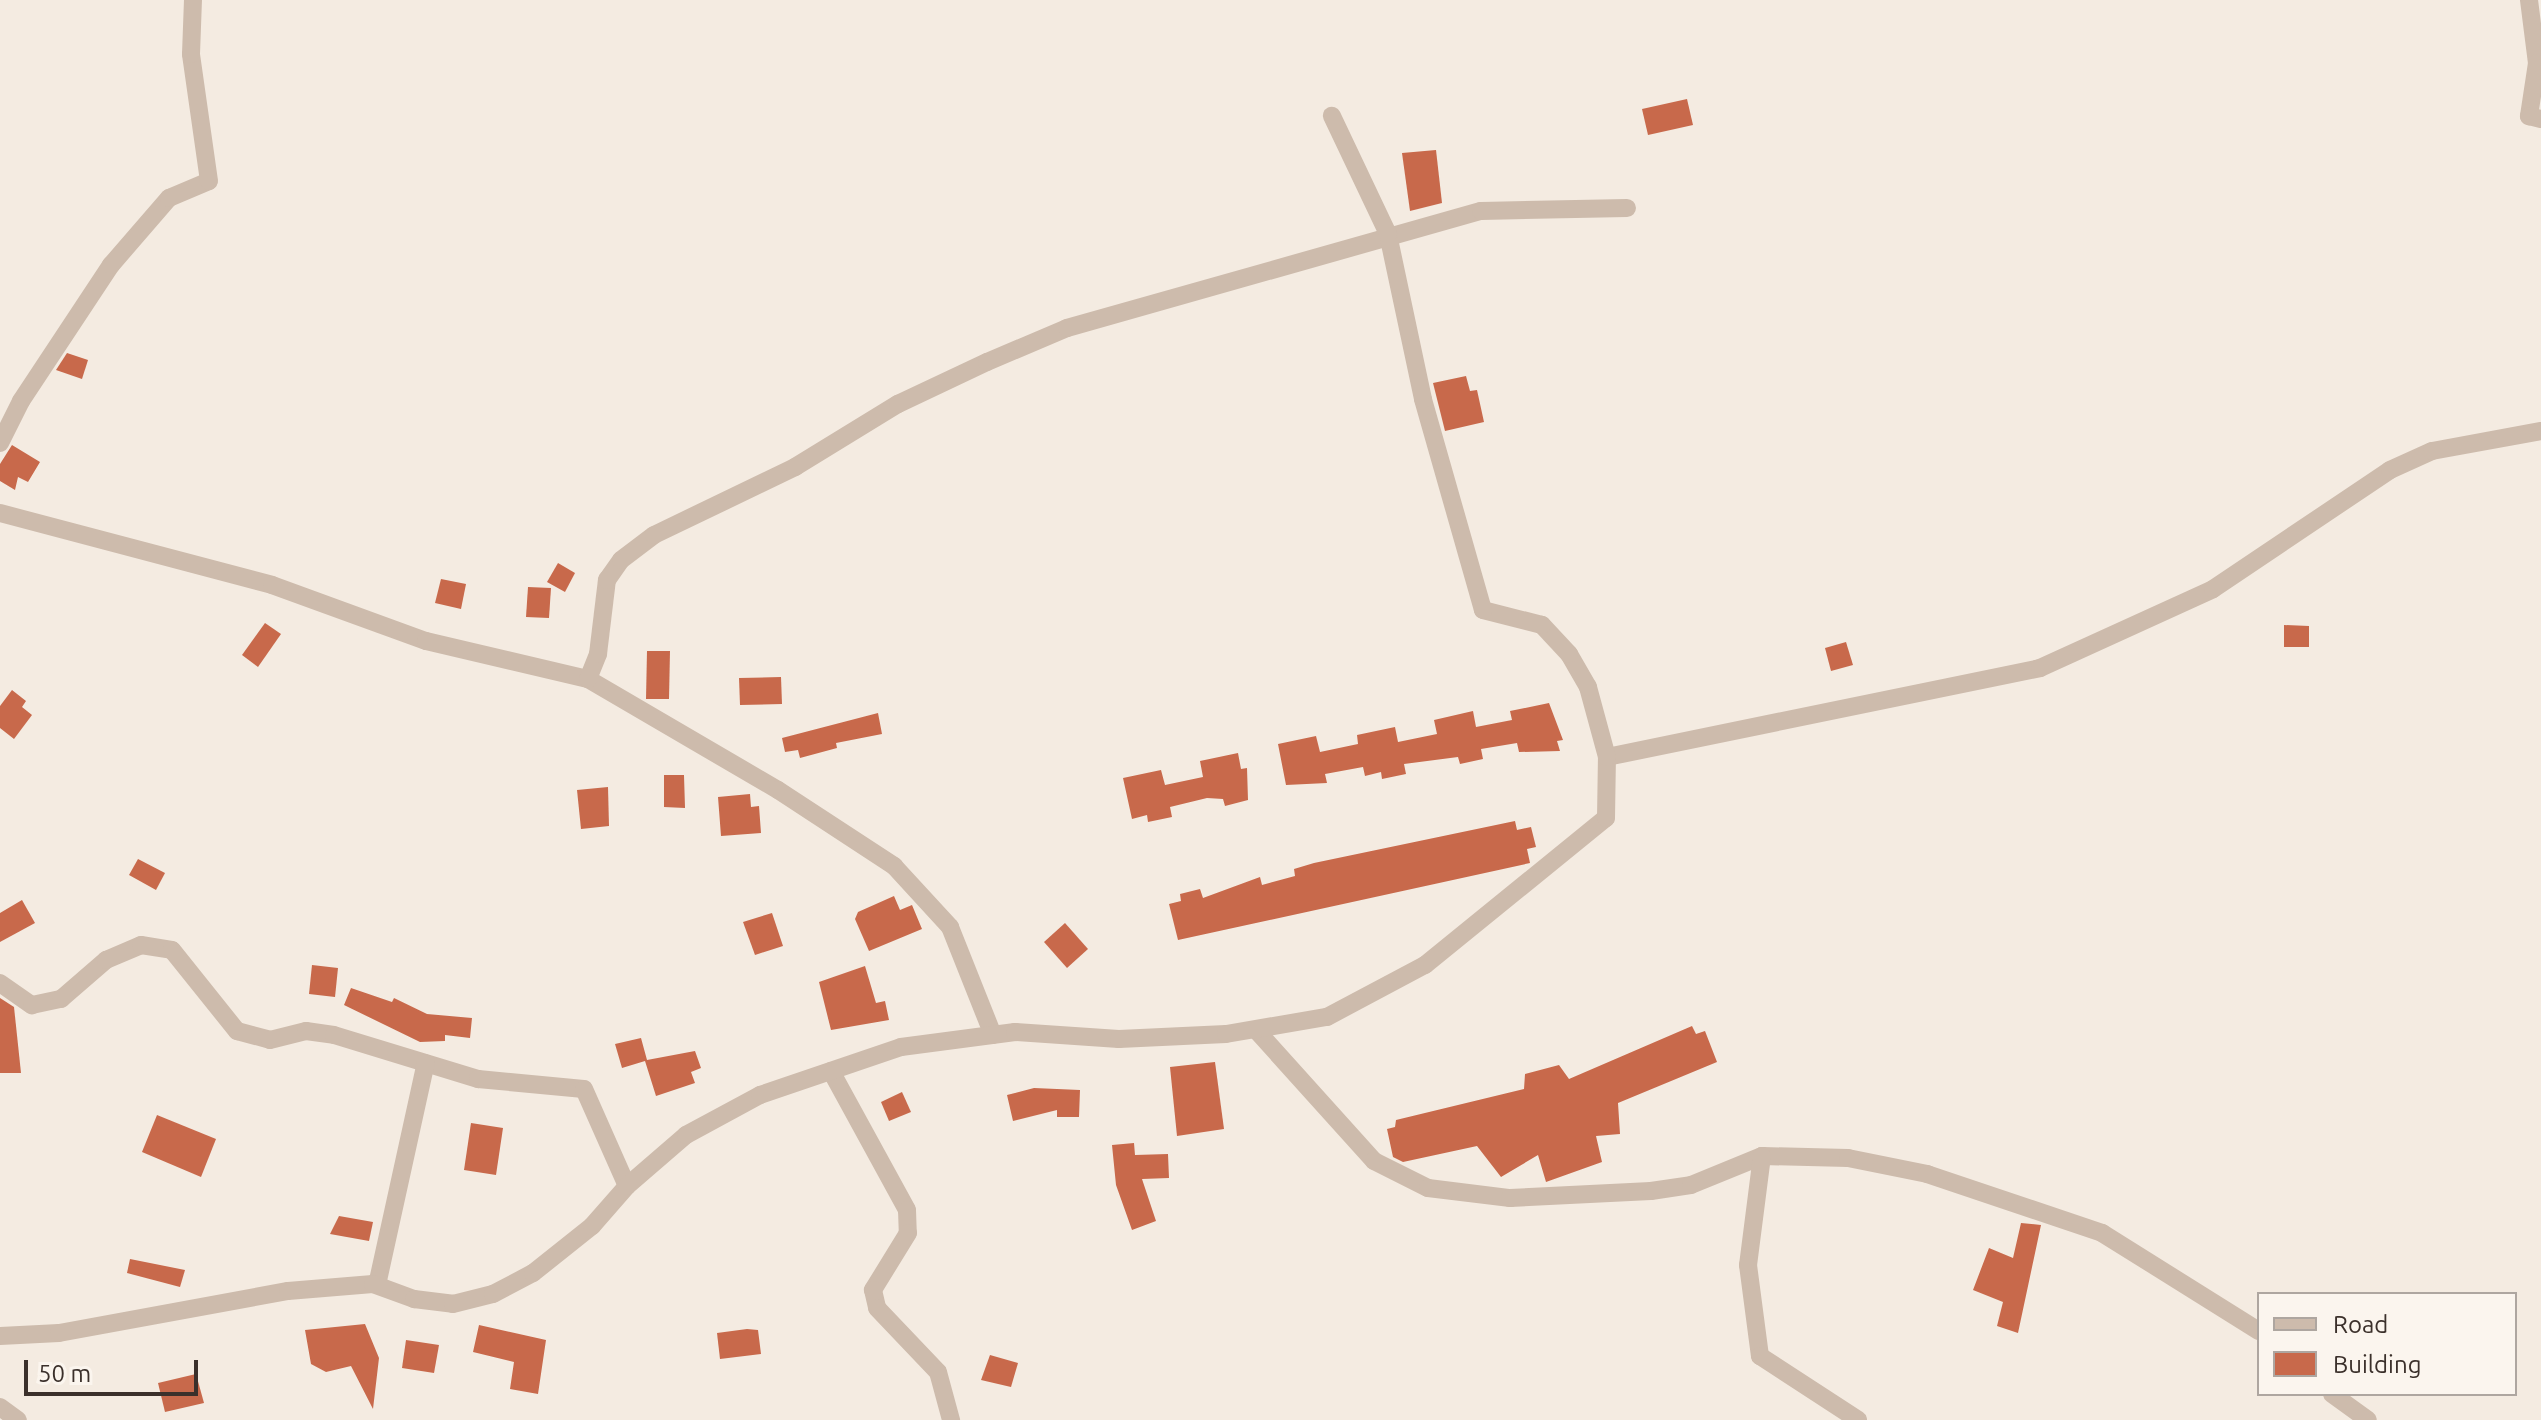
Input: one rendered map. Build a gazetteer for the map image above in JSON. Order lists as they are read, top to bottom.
{
  "legend": ["Road", "Building"],
  "scale_bar": "50 m"
}
